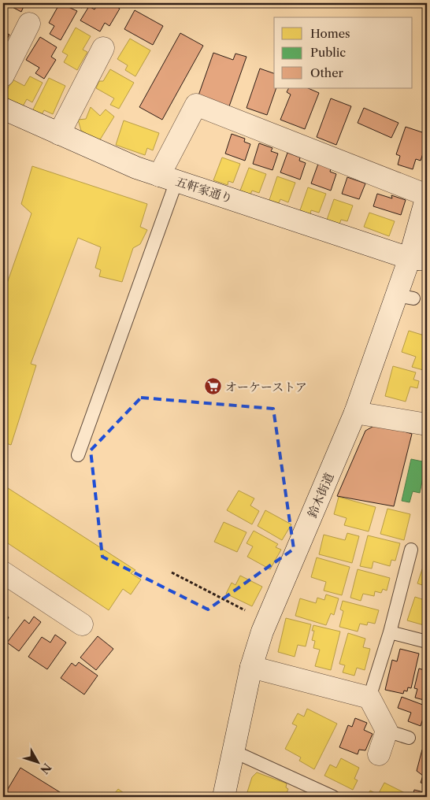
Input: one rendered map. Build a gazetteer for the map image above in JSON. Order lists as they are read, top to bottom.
{
  "streets": {
    "street": ["五軒家通り", "鈴木街道"]
  },
  "crossings": [
    ["五軒家通り", "鈴木街道"]
  ],
  "places": {
    "supermarket": ["オーケーストア"]
  },
  "legend": ["Homes", "Public", "Other"],
  "north": "bottom right"
}
